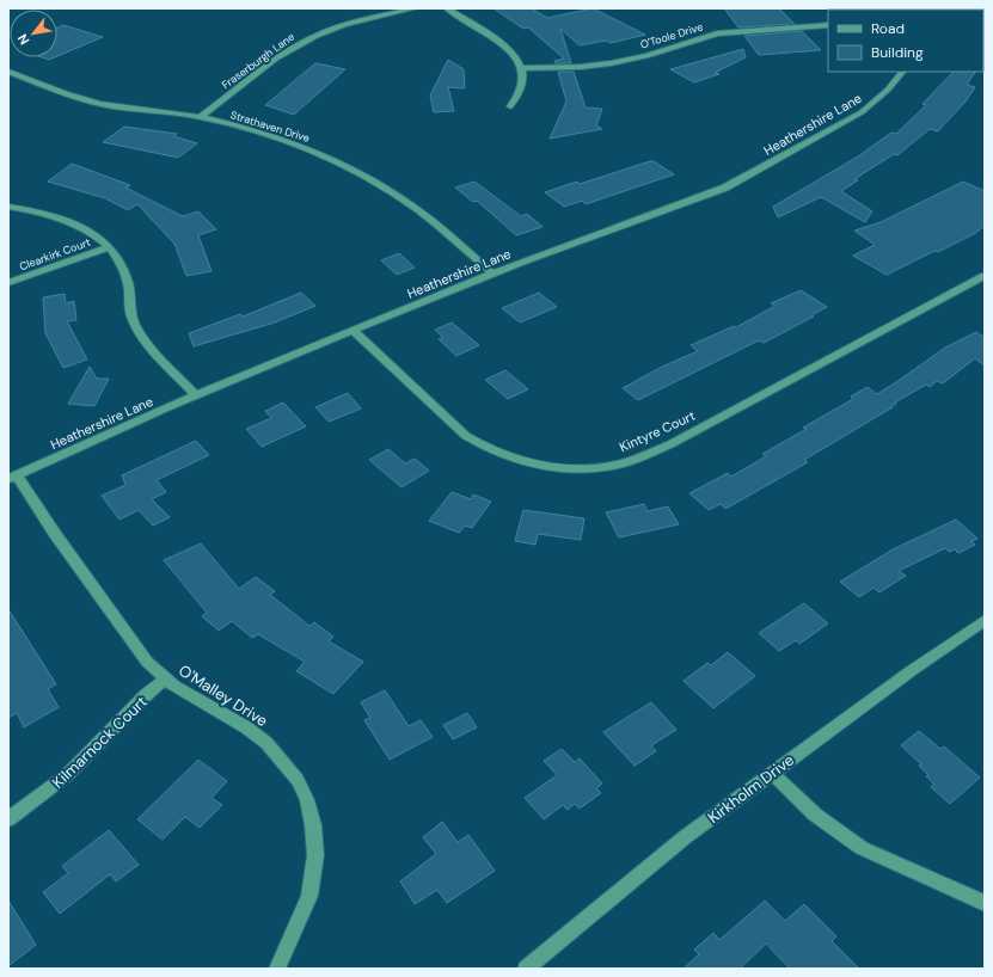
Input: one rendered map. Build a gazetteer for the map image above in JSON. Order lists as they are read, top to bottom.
{
  "streets": {
    "street": [
      "O'Toole Drive",
      "Fraserburgh Lane",
      "Heathershire Lane",
      "Strathaven Drive",
      "Clearkirk Court",
      "Kintyre Court",
      "O'Malley Drive",
      "Kilmarnock Court",
      "Kirkholm Drive"
    ]
  },
  "crossings": [
    ["Fraserburgh Lane", "Strathaven Drive"],
    ["Heathershire Lane", "Strathaven Drive"],
    ["Heathershire Lane", "Kintyre Court"],
    ["Heathershire Lane", "O'Malley Drive"],
    ["O'Malley Drive", "Kilmarnock Court"]
  ],
  "legend": ["Road", "Building"],
  "north": "bottom left"
}
